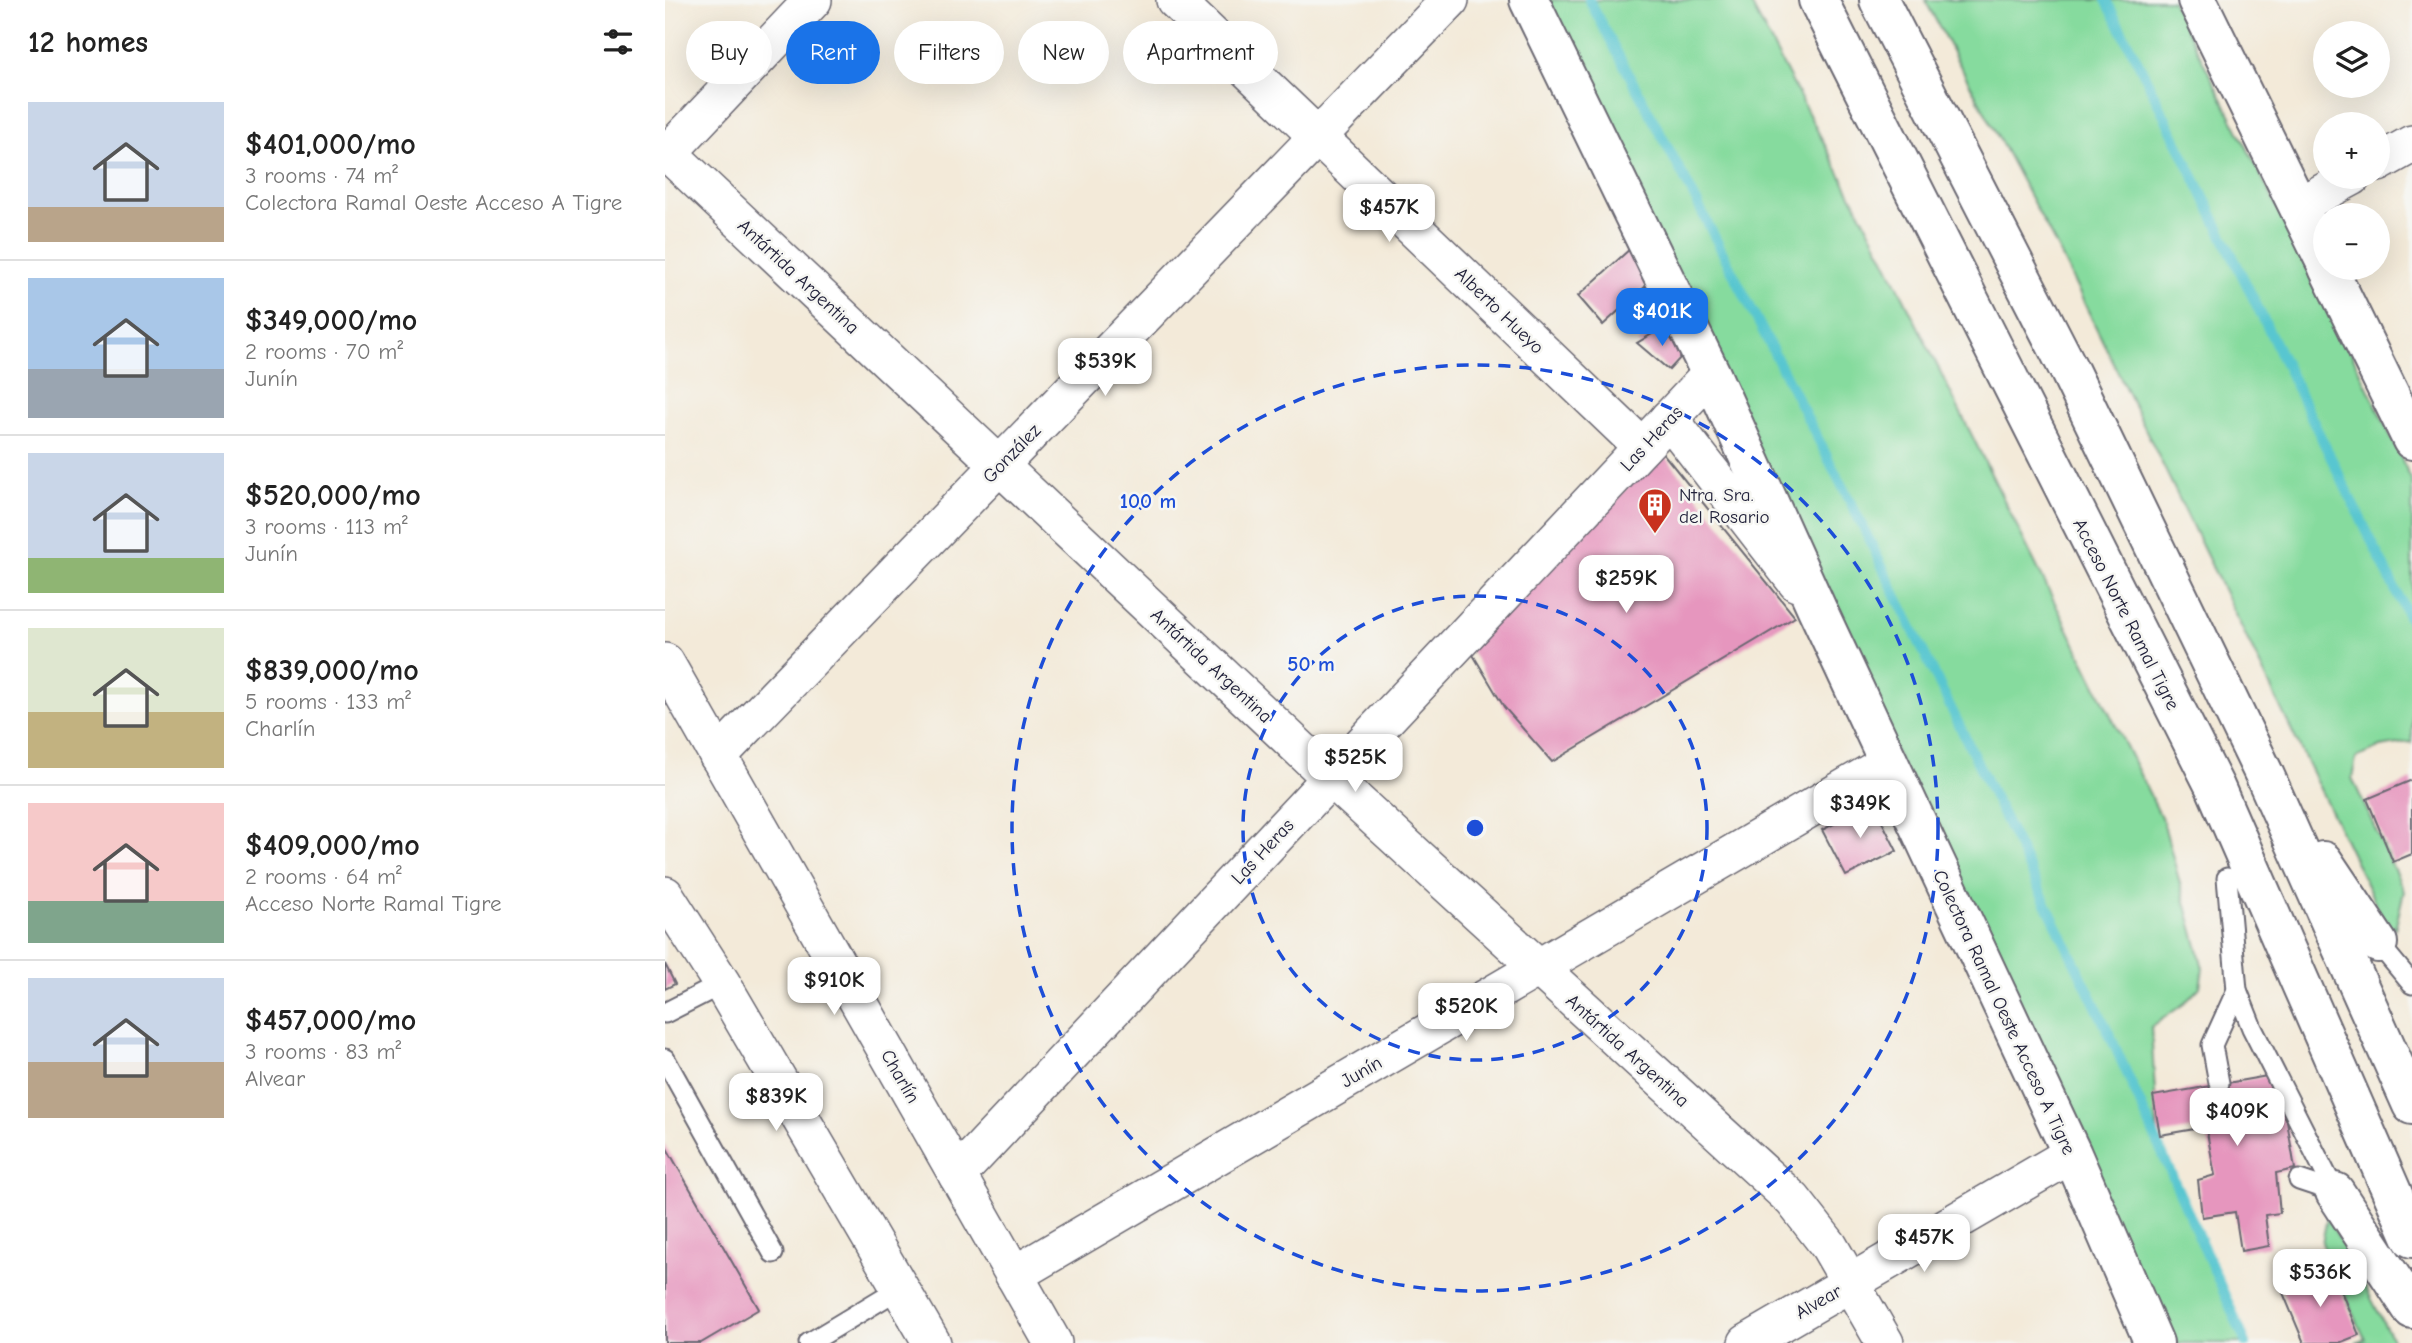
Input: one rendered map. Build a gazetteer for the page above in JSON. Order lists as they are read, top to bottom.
{
  "streets": {
    "main road": ["Acceso Norte Ramal Tigre", "Colectora Ramal Oeste Acceso A Tigre"],
    "street": [
      "Antártida Argentina",
      "Alberto Hueyo",
      "Las Heras",
      "González",
      "Junín",
      "Charlín",
      "Alvear"
    ]
  },
  "crossings": [
    ["Antártida Argentina", "Las Heras"],
    ["Antártida Argentina", "González"],
    ["Antártida Argentina", "Junín"],
    ["Antártida Argentina", "Alvear"],
    ["Alberto Hueyo", "Las Heras"],
    ["Alberto Hueyo", "González"],
    ["Las Heras", "Colectora Ramal Oeste Acceso A Tigre"],
    ["Las Heras", "Charlín"],
    ["González", "Charlín"],
    ["Colectora Ramal Oeste Acceso A Tigre", "Junín"],
    ["Colectora Ramal Oeste Acceso A Tigre", "Alvear"],
    ["Junín", "Charlín"]
  ],
  "places": {
    "building": ["Ntra. Sra. del Rosario"]
  },
  "page": {
    "heading": "12 homes",
    "map_buttons": ["+", "−"],
    "chip": [
      "Buy",
      "Rent",
      "Filters",
      "New",
      "Apartment"
    ],
    "list": [
      {
        "name": "$401,000/mo",
        "note": "3 rooms · 74 m² · Colectora Ramal Oeste Acceso A Tigre"
      },
      {
        "name": "$349,000/mo",
        "note": "2 rooms · 70 m² · Junín"
      },
      {
        "name": "$520,000/mo",
        "note": "3 rooms · 113 m² · Junín"
      },
      {
        "name": "$839,000/mo",
        "note": "5 rooms · 133 m² · Charlín"
      },
      {
        "name": "$409,000/mo",
        "note": "2 rooms · 64 m² · Acceso Norte Ramal Tigre"
      },
      {
        "name": "$457,000/mo",
        "note": "3 rooms · 83 m² · Alvear"
      }
    ],
    "price": [
      "$457K",
      "$401K",
      "$539K",
      "$259K",
      "$525K",
      "$349K",
      "$910K",
      "$520K",
      "$839K",
      "$409K",
      "$457K",
      "$536K"
    ]
  },
  "rings": ["100 m", "50 m"]
}
